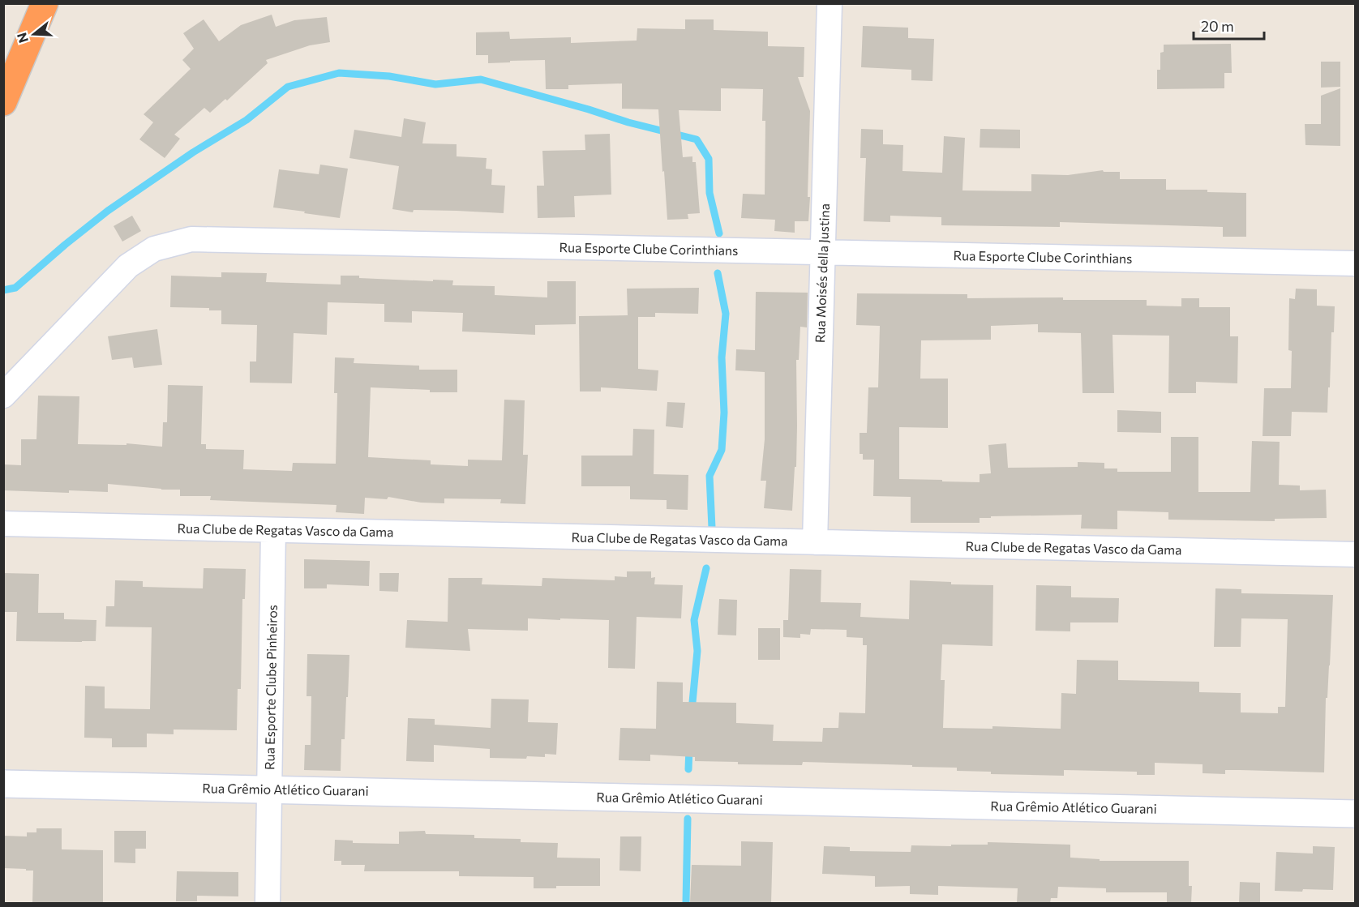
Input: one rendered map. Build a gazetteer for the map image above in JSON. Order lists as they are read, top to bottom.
{
  "streets": {
    "street": [
      "Rua Esporte Clube Corinthians",
      "Rua Moisés della Justina",
      "Rua Clube de Regatas Vasco da Gama",
      "Rua Esporte Clube Pinheiros",
      "Rua Grêmio Atlético Guarani"
    ]
  },
  "crossings": [
    ["Rua Esporte Clube Corinthians", "Rua Moisés della Justina"],
    ["Rua Moisés della Justina", "Rua Clube de Regatas Vasco da Gama"],
    ["Rua Clube de Regatas Vasco da Gama", "Rua Esporte Clube Pinheiros"],
    ["Rua Esporte Clube Pinheiros", "Rua Grêmio Atlético Guarani"]
  ],
  "scale_bar": "20 m",
  "north": "left"
}
